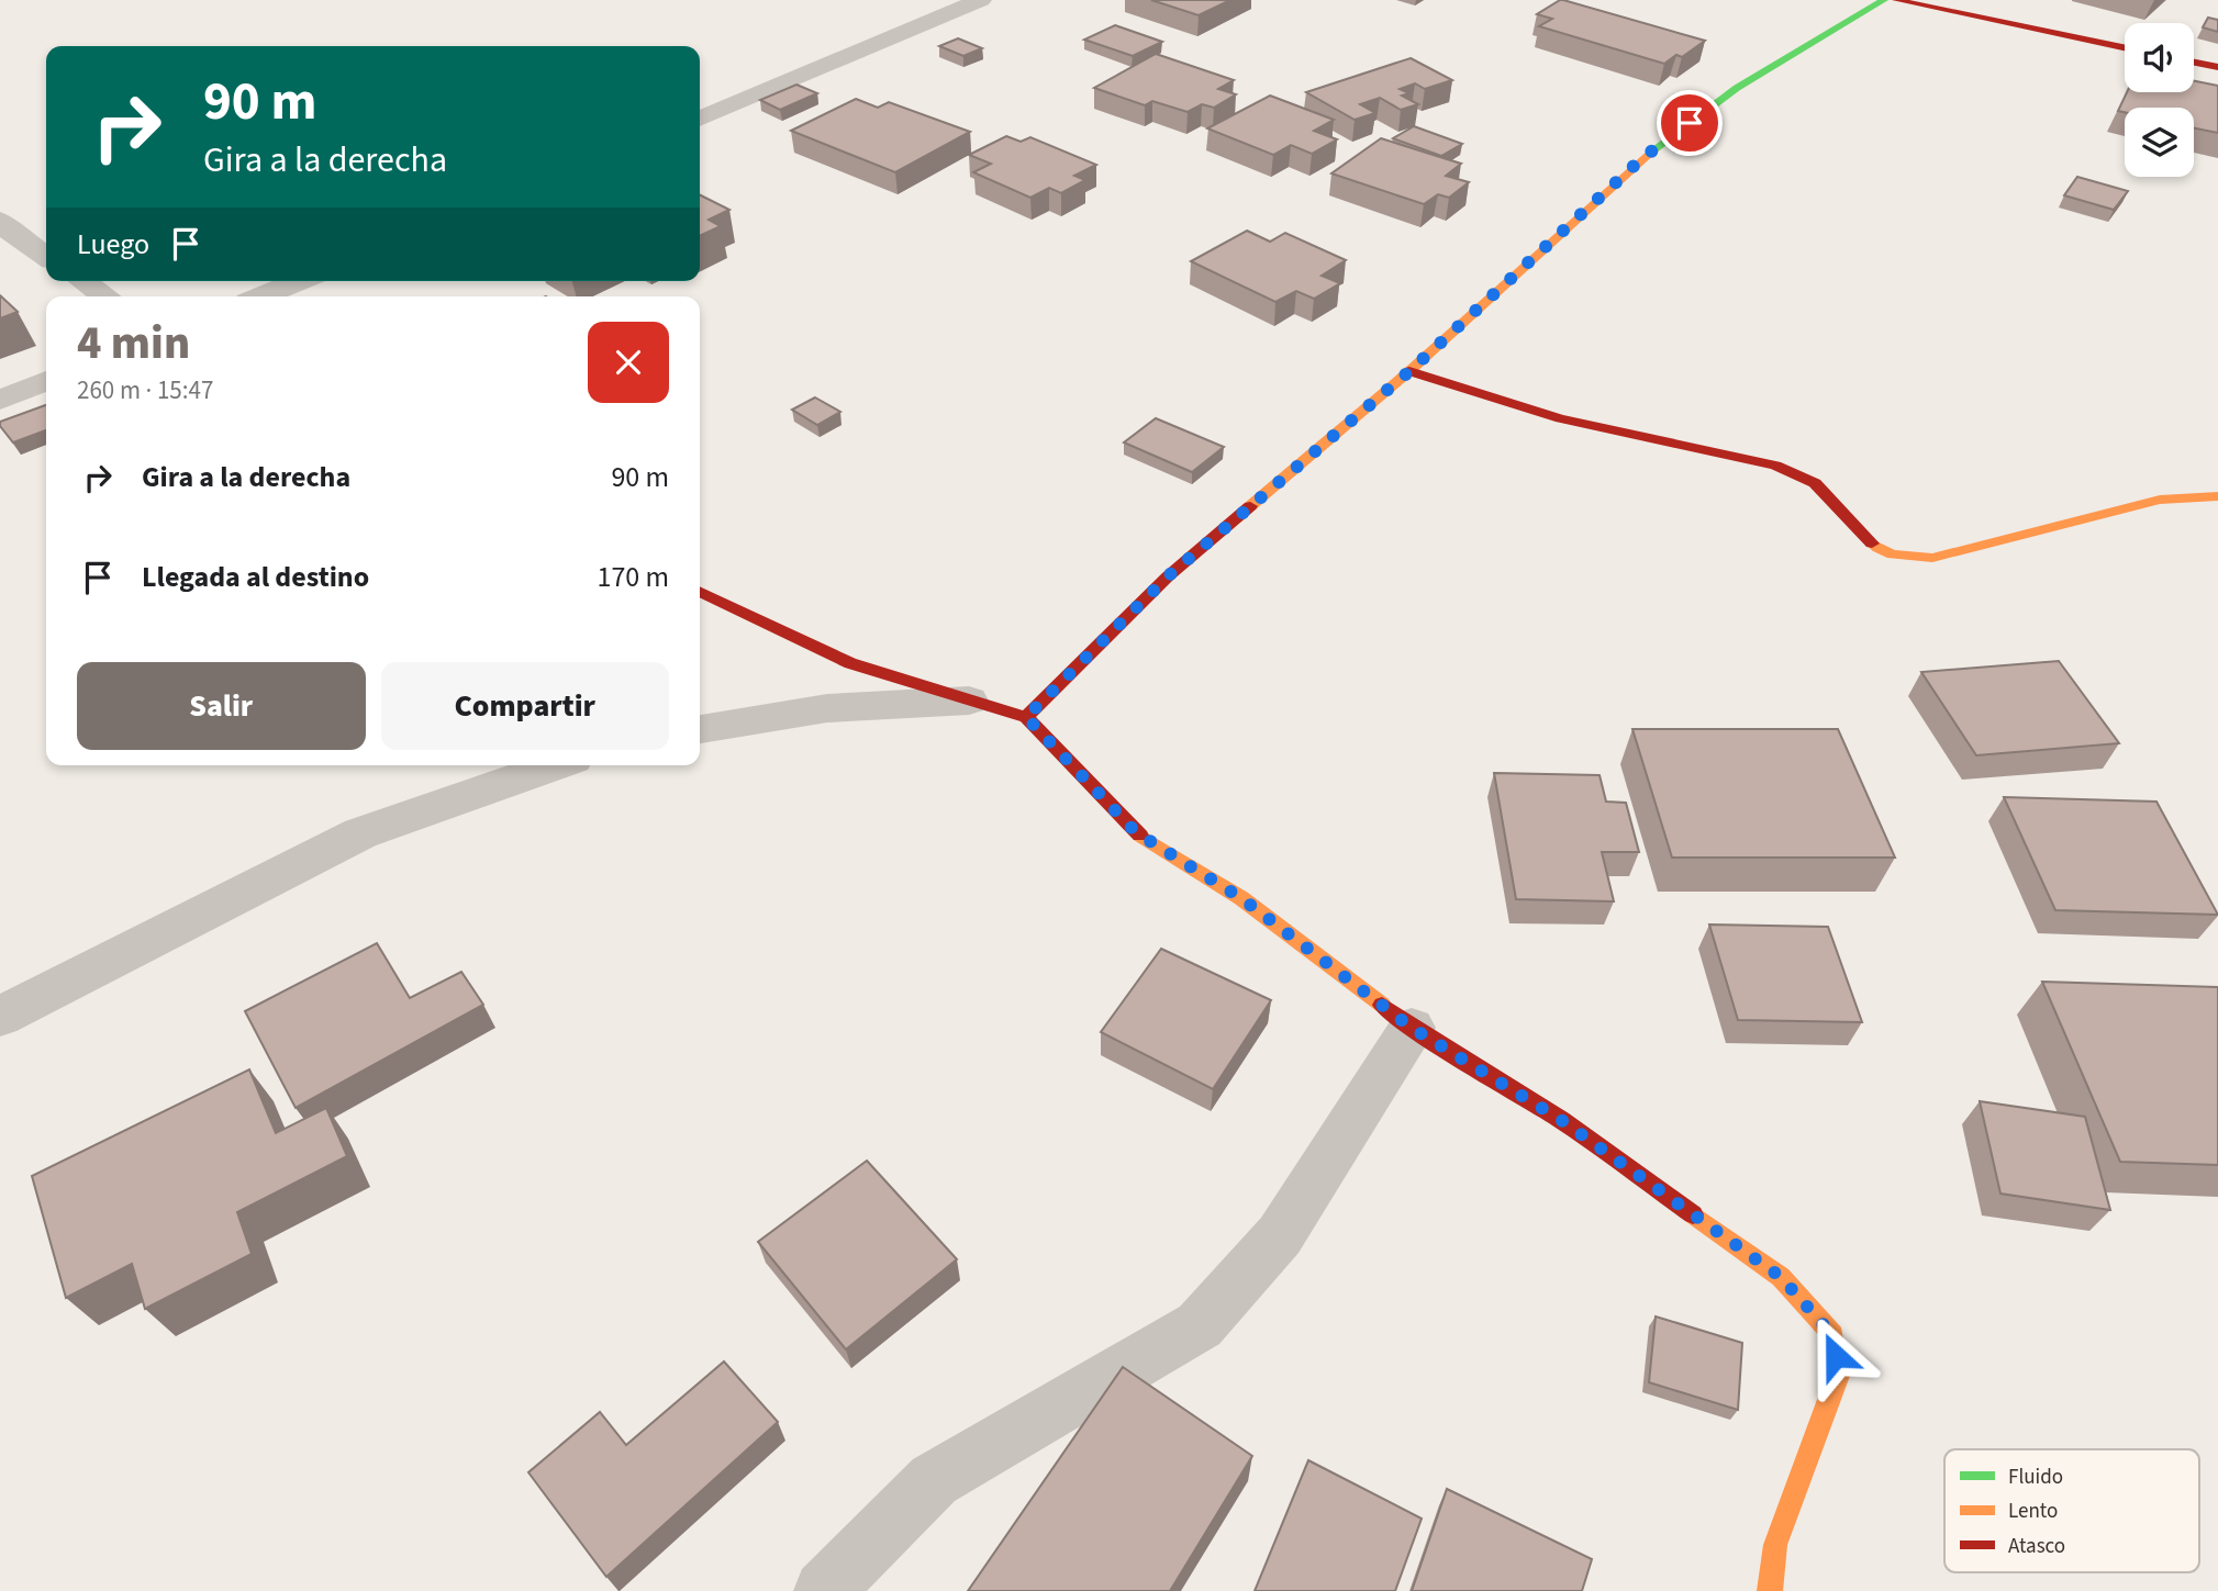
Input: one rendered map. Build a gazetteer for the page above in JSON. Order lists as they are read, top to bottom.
{
  "legend": ["Fluido", "Lento", "Atasco"],
  "page": {
    "turn": ["90 m", "Gira a la derecha"],
    "then": "Luego",
    "heading": ["4 min", "260 m · 15:47"],
    "list": [
      {
        "name": "Gira a la derecha",
        "value": "90 m"
      },
      {
        "name": "Llegada al destino",
        "value": "170 m"
      }
    ],
    "buttons": ["Salir", "Compartir"]
  }
}
